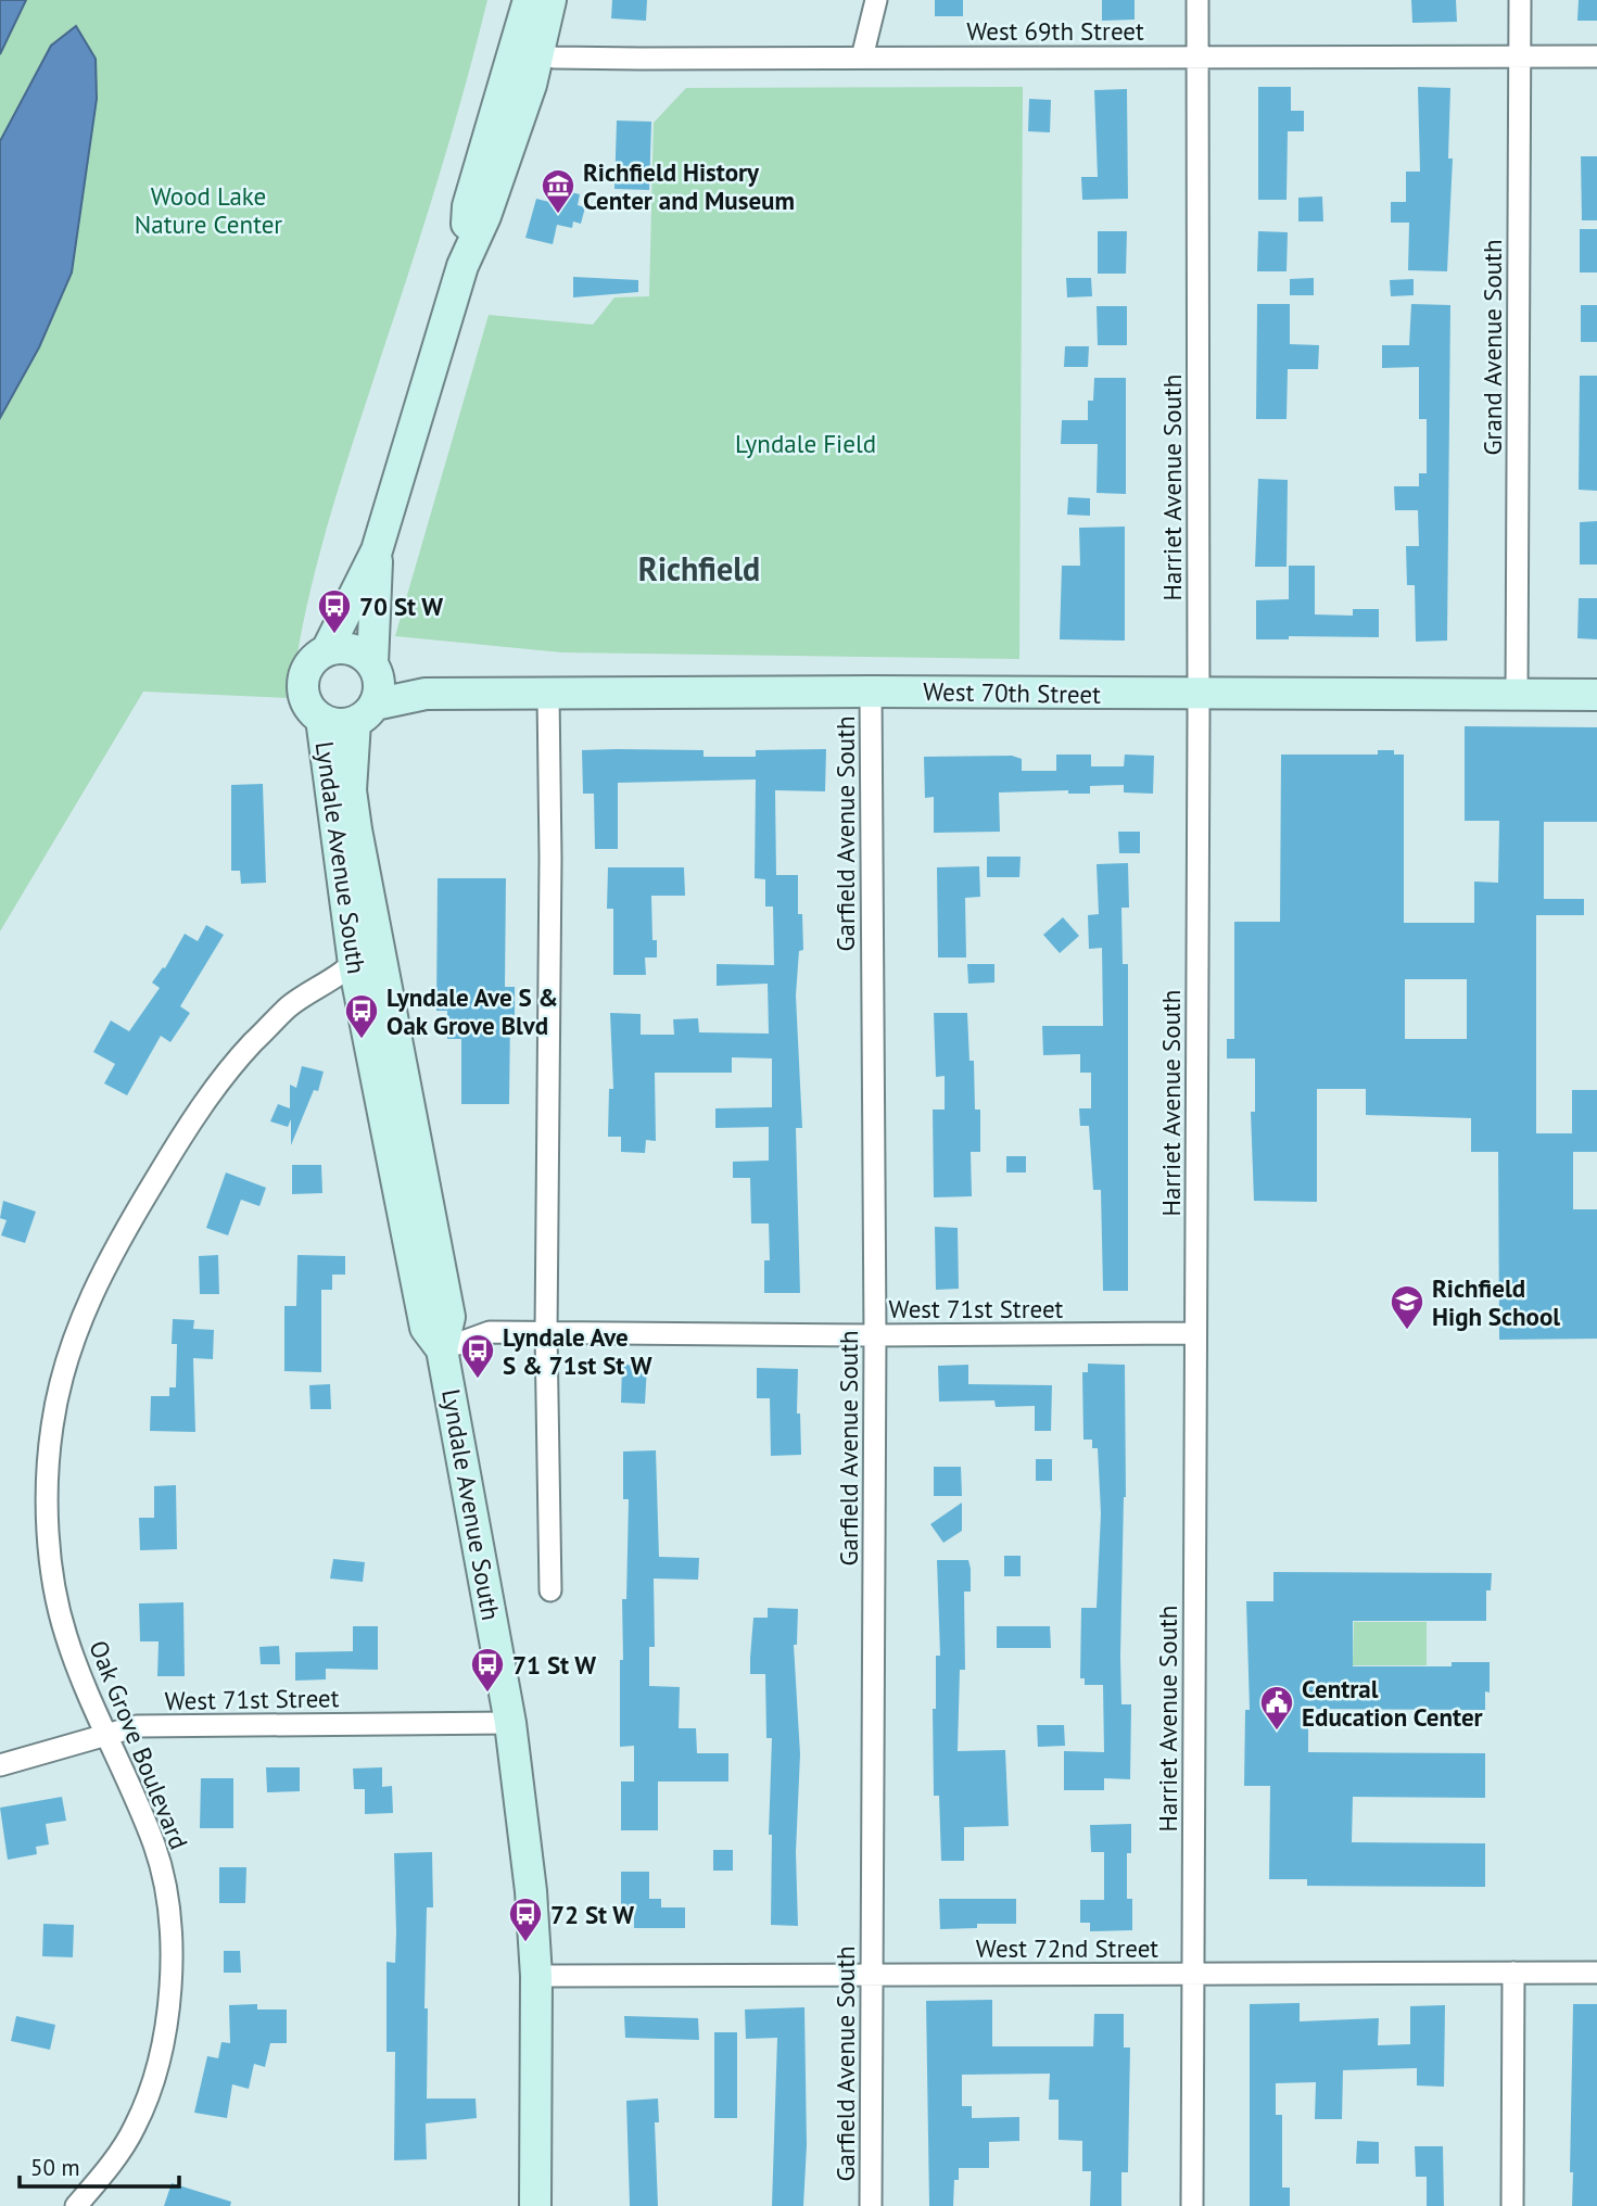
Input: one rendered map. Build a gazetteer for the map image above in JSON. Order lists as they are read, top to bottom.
{
  "streets": {
    "main road": ["West 70th Street", "Lyndale Avenue South"],
    "street": [
      "West 69th Street",
      "Grand Avenue South",
      "Harriet Avenue South",
      "Garfield Avenue South",
      "West 71st Street",
      "Oak Grove Boulevard",
      "West 72nd Street"
    ]
  },
  "crossings": [
    ["West 69th Street", "Grand Avenue South"],
    ["West 69th Street", "Harriet Avenue South"],
    ["West 69th Street", "Lyndale Avenue South"],
    ["Grand Avenue South", "West 70th Street"],
    ["Harriet Avenue South", "West 70th Street"],
    ["Harriet Avenue South", "West 71st Street"],
    ["Harriet Avenue South", "West 72nd Street"],
    ["West 70th Street", "Garfield Avenue South"],
    ["West 70th Street", "Lyndale Avenue South"],
    ["Garfield Avenue South", "West 71st Street"],
    ["Garfield Avenue South", "West 72nd Street"],
    ["Lyndale Avenue South", "West 71st Street"],
    ["Lyndale Avenue South", "Oak Grove Boulevard"],
    ["Lyndale Avenue South", "West 72nd Street"],
    ["West 71st Street", "Oak Grove Boulevard"]
  ],
  "districts": ["Richfield"],
  "parks": ["Wood Lake Nature Center", "Lyndale Field"],
  "places": {
    "museum": ["Richfield History Center and Museum"],
    "bus stop": [
      "70 St W",
      "Lyndale Ave S & Oak Grove Blvd",
      "Lyndale Ave S & 71st St W",
      "71 St W",
      "72 St W"
    ],
    "school or university": ["Richfield High School"],
    "public building": ["Central Education Center"]
  },
  "scale_bar": "50 m"
}
